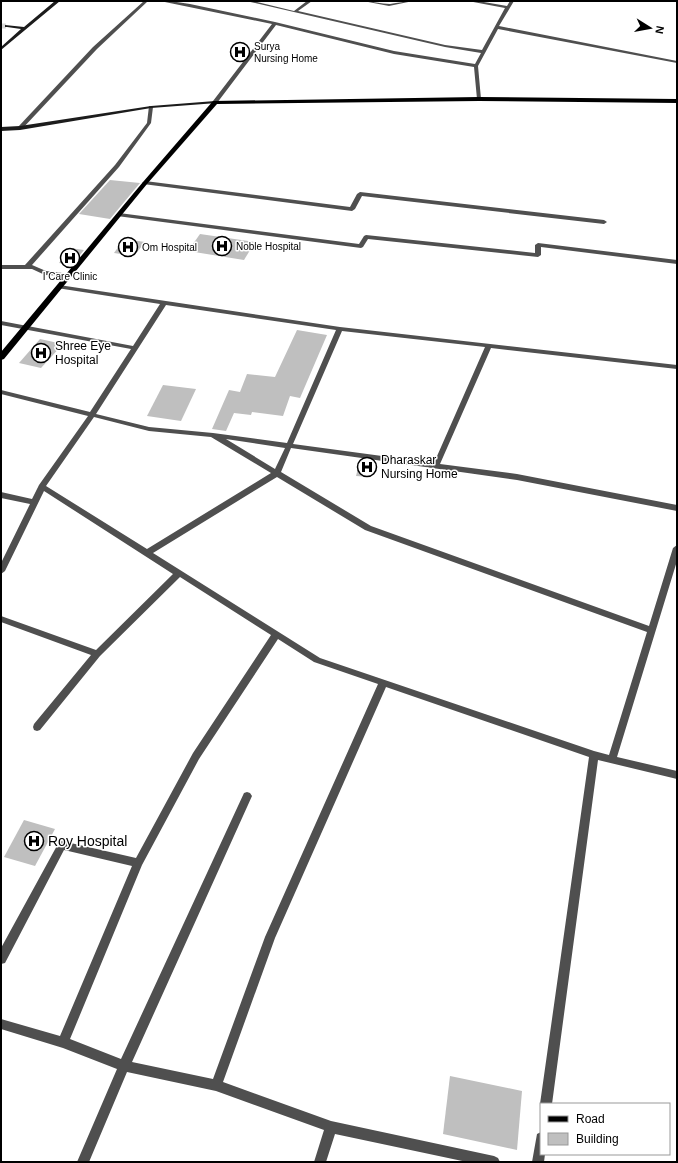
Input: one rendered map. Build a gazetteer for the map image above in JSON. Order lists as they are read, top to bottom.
{
  "places": {
    "hospital": [
      "Surya Nursing Home",
      "Noble Hospital",
      "Om Hospital",
      "I Care Clinic",
      "Shree Eye Hospital",
      "Dharaskar Nursing Home",
      "Roy Hospital"
    ]
  },
  "legend": ["Road", "Building"],
  "north": "right"
}
